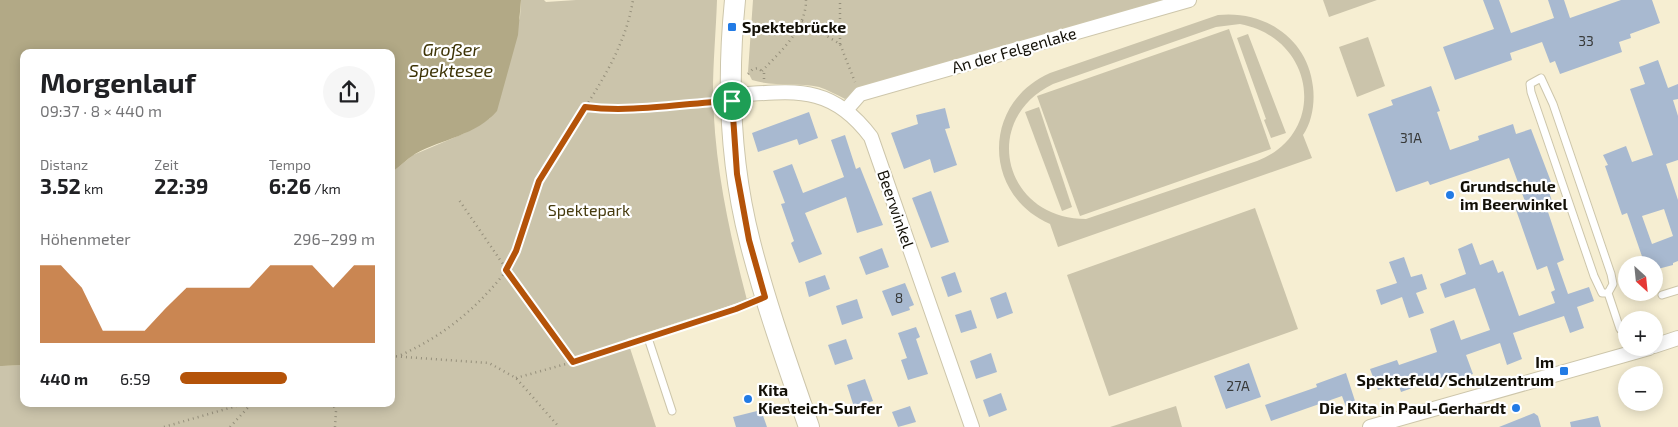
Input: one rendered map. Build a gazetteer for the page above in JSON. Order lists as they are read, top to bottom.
{
  "streets": {
    "street": ["An der Felgenlake", "Beerwinkel"]
  },
  "crossings": [
    ["An der Felgenlake", "Beerwinkel"]
  ],
  "water": ["Großer Spektesee"],
  "parks": ["Spektepark"],
  "places": {
    "transit": ["Spektebrücke", "Im Spektefeld/Schulzentrum"],
    "other": ["Grundschule im Beerwinkel", "Kita Kiesteich-Surfer", "Die Kita in Paul-Gerhardt"]
  },
  "house_numbers": [
    "33",
    "31A",
    "8",
    "27A"
  ],
  "north": "bottom right",
  "page": {
    "heading": ["Morgenlauf", "09:37 · 8 × 440 m"],
    "stats": [
      ["Distanz", "3.52 km"],
      ["Zeit", "22:39"],
      ["Tempo", "6:26 /km"]
    ],
    "chart": ["Höhenmeter", "296–299 m"],
    "map_buttons": ["+", "−"],
    "list": [
      {
        "name": "440 m",
        "note": "6:59"
      }
    ]
  }
}
